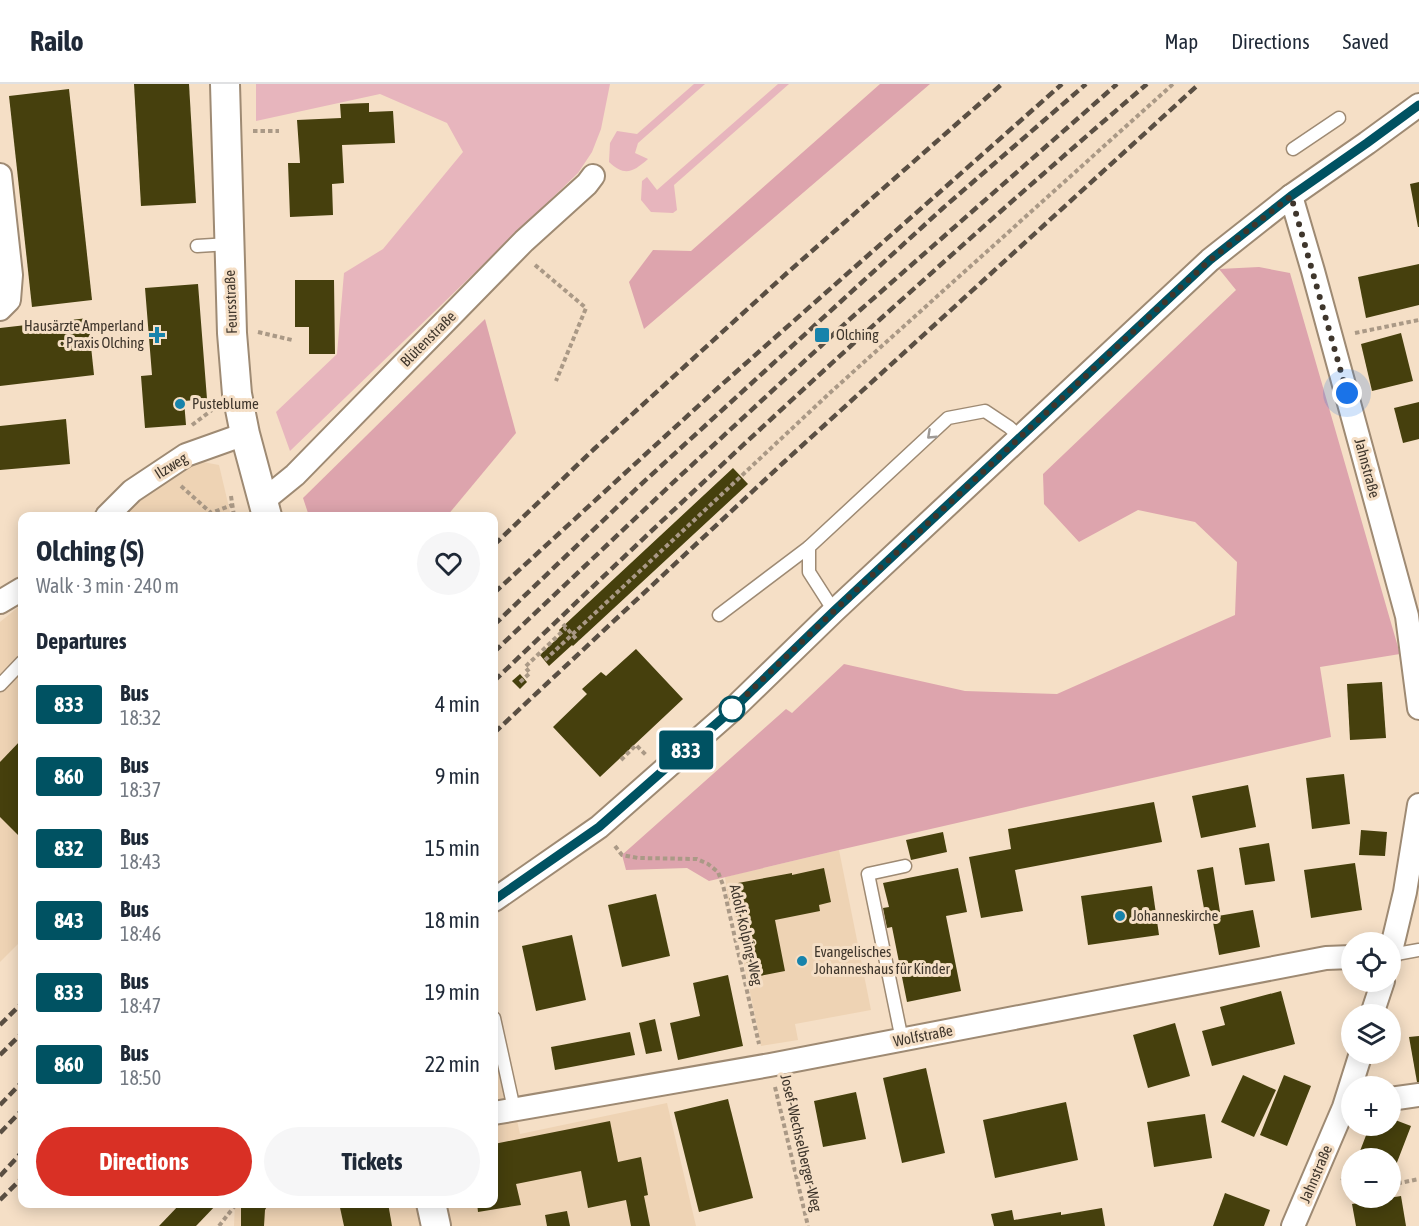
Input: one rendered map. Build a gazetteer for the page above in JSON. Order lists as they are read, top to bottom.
{
  "streets": {
    "street": [
      "Feursstraße",
      "Blütenstraße",
      "Ilzweg",
      "Jahnstraße",
      "Wolfstraße"
    ],
    "path": ["Adolf-Kolping-Weg", "Josef-Wechselberger-Weg"]
  },
  "crossings": [
    ["Feursstraße", "Blütenstraße"],
    ["Feursstraße", "Ilzweg"],
    ["Adolf-Kolping-Weg", "Wolfstraße"],
    ["Adolf-Kolping-Weg", "Josef-Wechselberger-Weg"],
    ["Wolfstraße", "Josef-Wechselberger-Weg"]
  ],
  "places": {
    "health": ["Hausärzte Amperland - Praxis Olching"],
    "transit": ["Olching"],
    "other": ["Pusteblume", "Johanneskirche", "Evangelisches Johanneshaus für Kinder"]
  },
  "lines": ["bus line 833"],
  "page": {
    "header": "Railo",
    "nav": ["Map", "Directions", "Saved"],
    "on_map": "833",
    "heading": [
      ["Olching (S)", "Walk · 3 min · 240 m"],
      "Departures"
    ],
    "list": [
      {
        "mark": "833",
        "name": "Bus",
        "note": "18:32",
        "value": "4 min"
      },
      {
        "mark": "860",
        "name": "Bus",
        "note": "18:37",
        "value": "9 min"
      },
      {
        "mark": "832",
        "name": "Bus",
        "note": "18:43",
        "value": "15 min"
      },
      {
        "mark": "843",
        "name": "Bus",
        "note": "18:46",
        "value": "18 min"
      },
      {
        "mark": "833",
        "name": "Bus",
        "note": "18:47",
        "value": "19 min"
      },
      {
        "mark": "860",
        "name": "Bus",
        "note": "18:50",
        "value": "22 min"
      }
    ],
    "map_buttons": ["+", "−"],
    "buttons": ["Directions", "Tickets"]
  }
}
